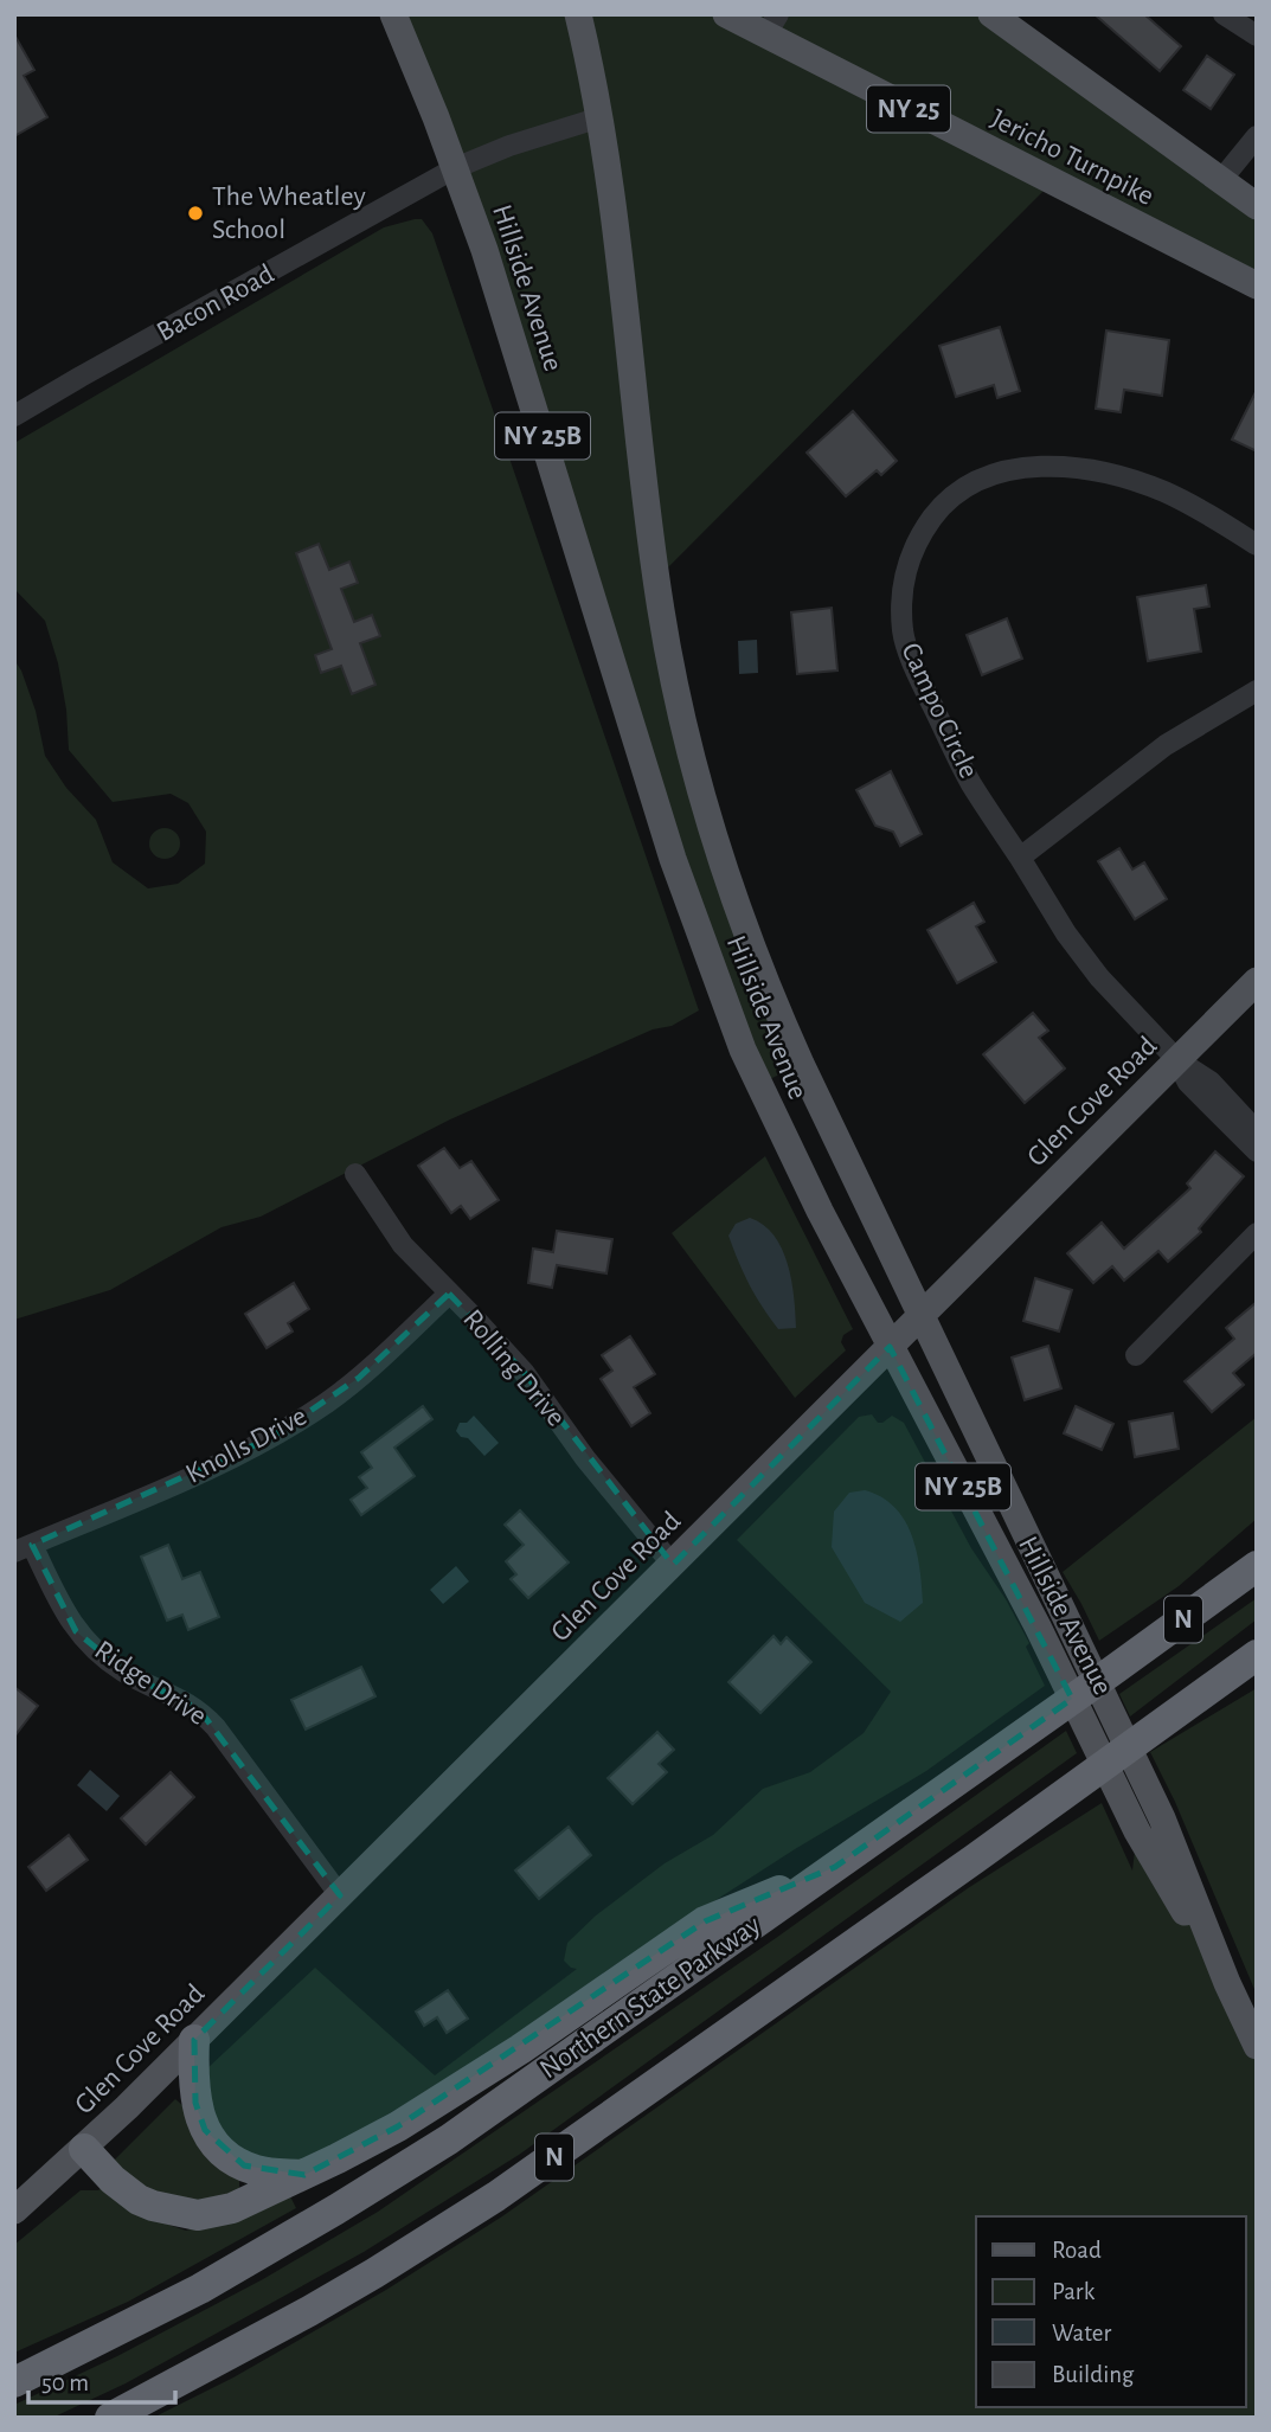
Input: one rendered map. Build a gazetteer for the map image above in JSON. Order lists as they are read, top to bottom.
{
  "streets": {
    "highway": ["N", "Northern State Parkway"],
    "main road": [
      "NY 25",
      "Jericho Turnpike",
      "Hillside Avenue",
      "NY 25B",
      "Glen Cove Road"
    ],
    "street": [
      "Bacon Road",
      "Campo Circle",
      "Rolling Drive",
      "Knolls Drive",
      "Ridge Drive"
    ]
  },
  "crossings": [
    ["Hillside Avenue", "Bacon Road"],
    ["Hillside Avenue", "Glen Cove Road"],
    ["Campo Circle", "Glen Cove Road"],
    ["Glen Cove Road", "Rolling Drive"],
    ["Glen Cove Road", "Ridge Drive"],
    ["Rolling Drive", "Knolls Drive"],
    ["Knolls Drive", "Ridge Drive"]
  ],
  "places": ["The Wheatley School"],
  "legend": [
    "Road",
    "Park",
    "Water",
    "Building"
  ],
  "scale_bar": "50 m"
}
